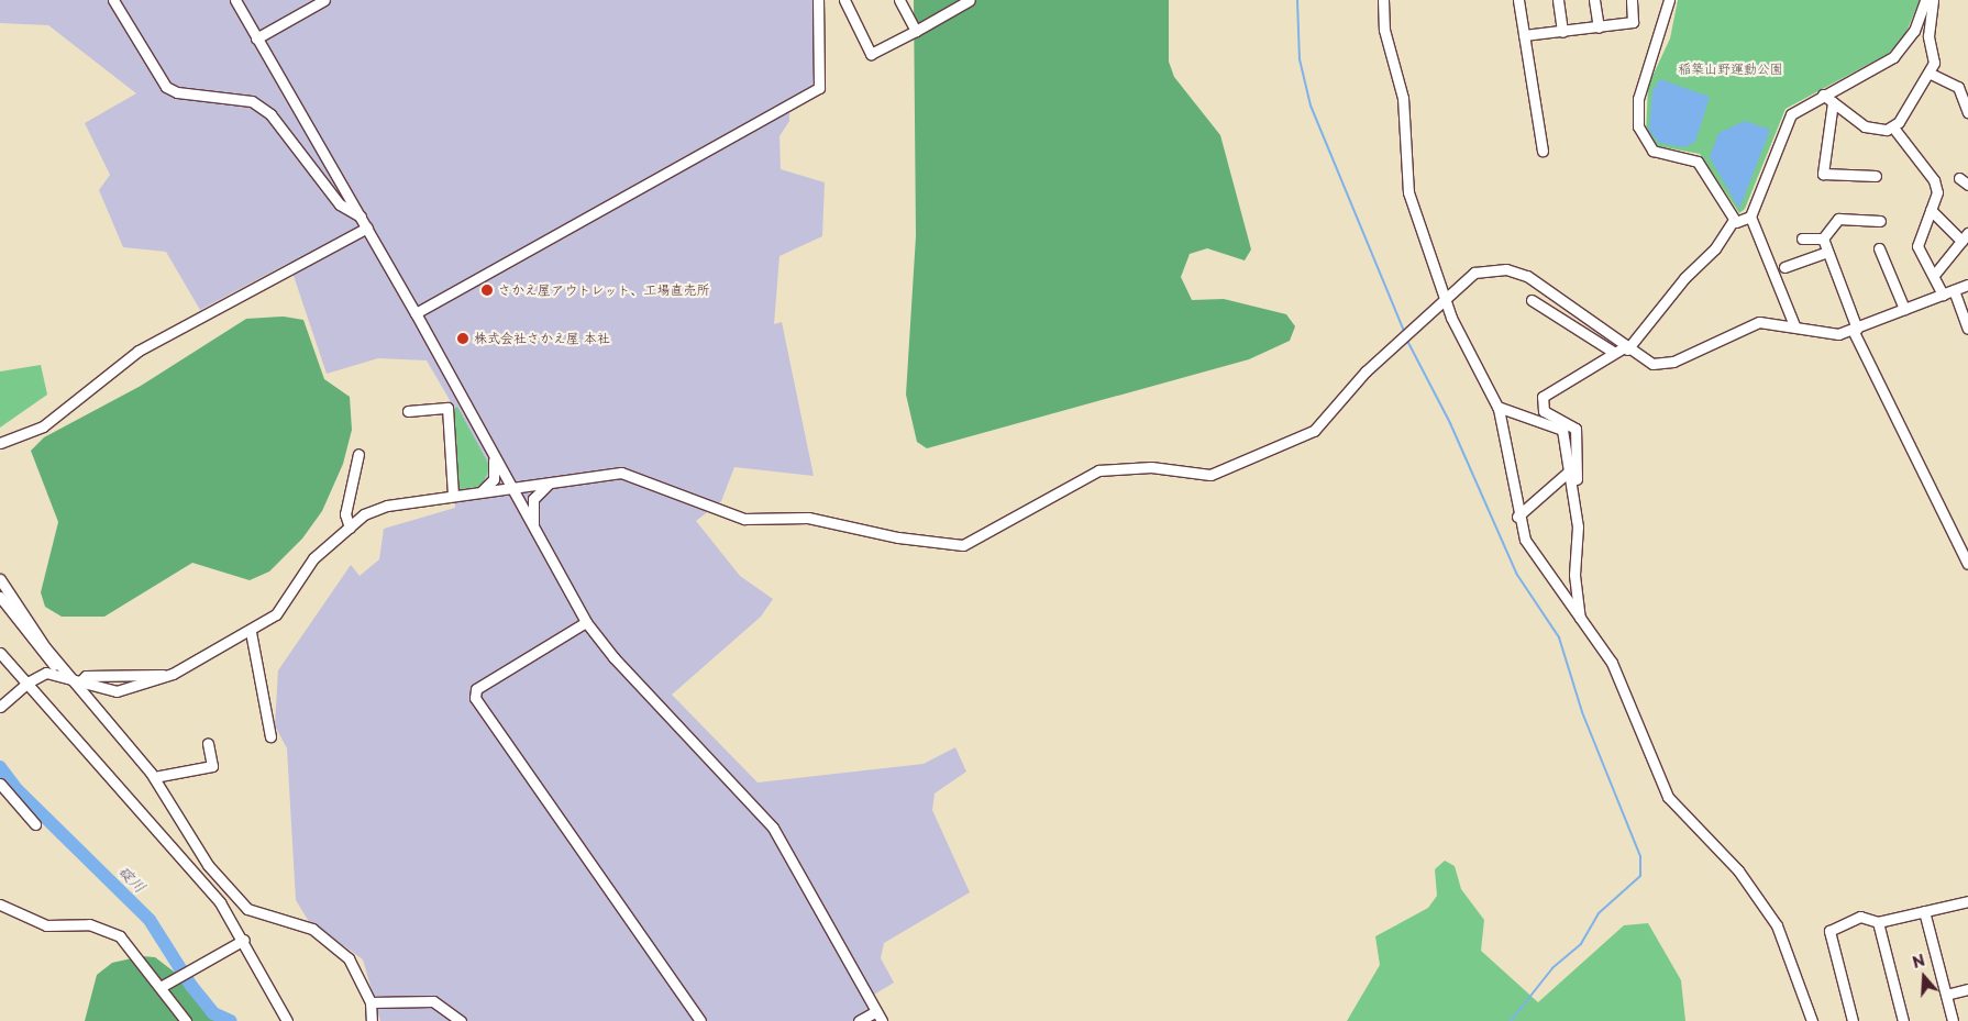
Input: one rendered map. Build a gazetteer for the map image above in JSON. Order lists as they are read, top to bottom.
{
  "water": ["碇川"],
  "parks": ["稲築山野運動公園"],
  "places": ["さかえ屋アウトレット、工場直売所", "株式会社さかえ屋 本社"],
  "north": "top"
}
